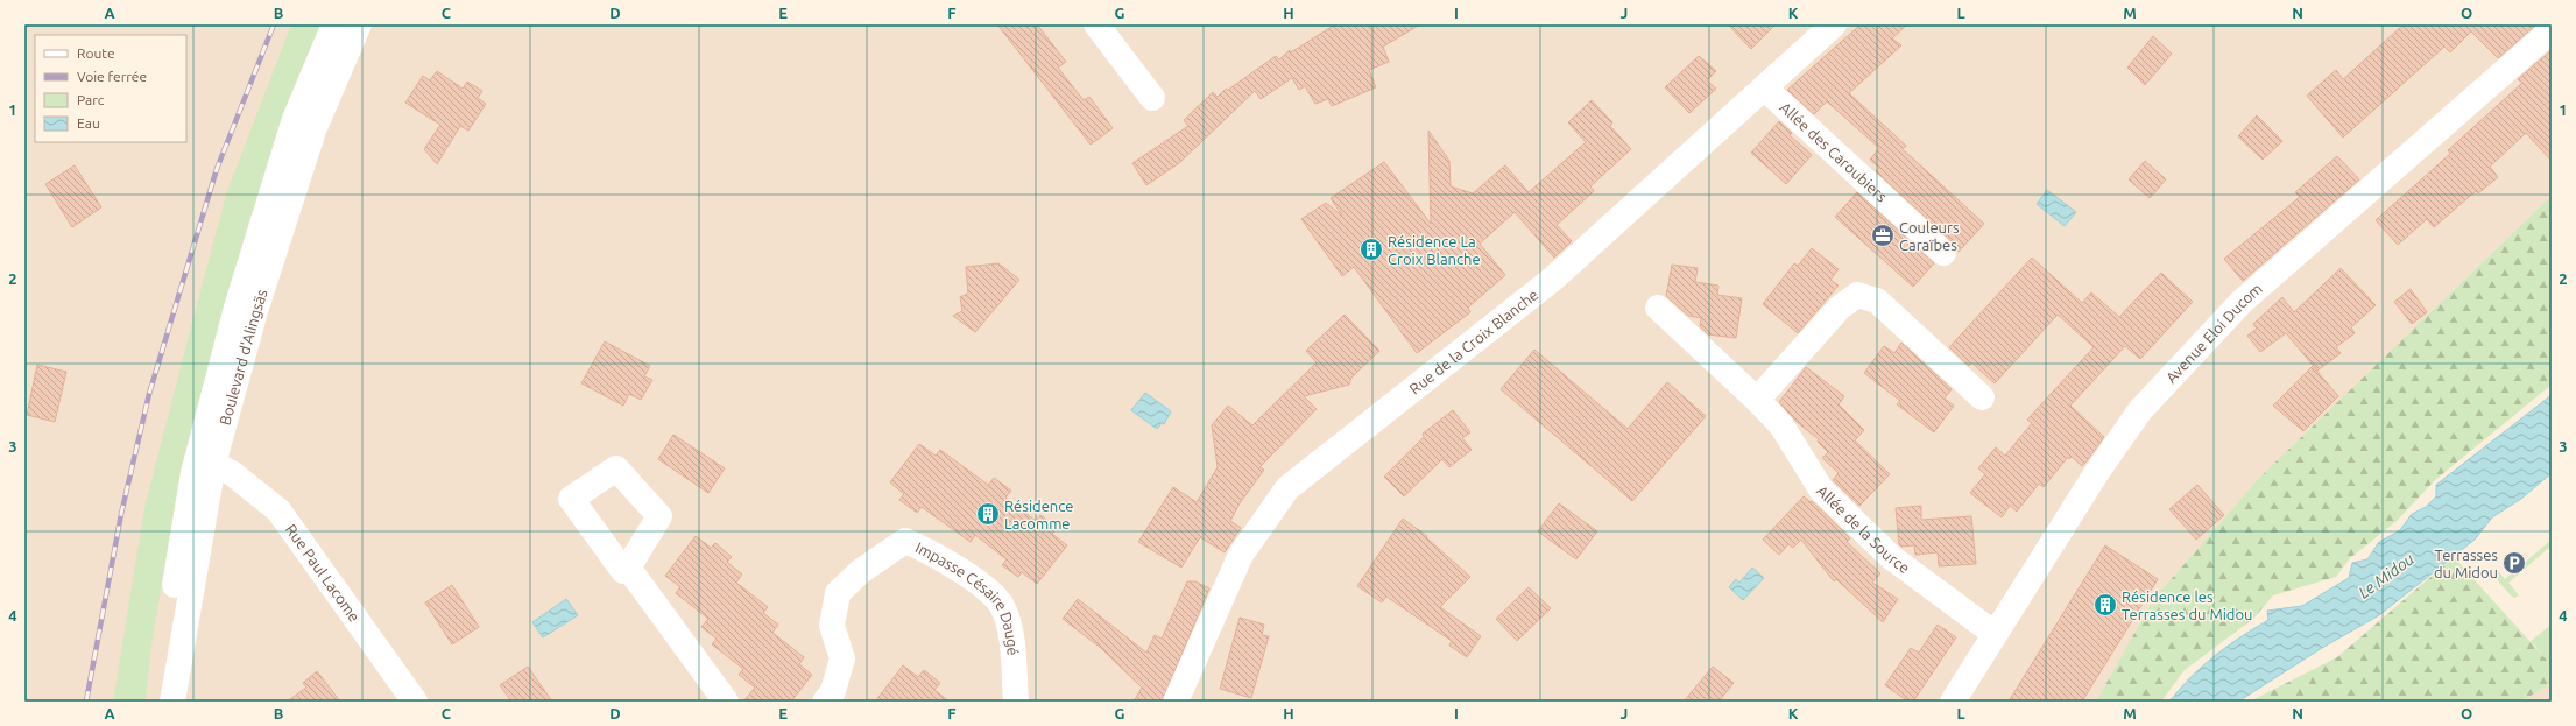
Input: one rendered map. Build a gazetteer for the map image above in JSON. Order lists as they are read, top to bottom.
{
  "streets": {
    "street": [
      "Allée des Caroubiers",
      "Avenue Eloi Ducom",
      "Rue de la Croix Blanche",
      "Boulevard d'Alingsäs",
      "Allée de la Source",
      "Rue Paul Lacome",
      "Impasse Césaire Daugé"
    ]
  },
  "crossings": [
    ["Allée des Caroubiers", "Rue de la Croix Blanche"],
    ["Avenue Eloi Ducom", "Allée de la Source"],
    ["Boulevard d'Alingsäs", "Rue Paul Lacome"]
  ],
  "water": ["Le Midou"],
  "places": {
    "office": ["Couleurs Caraïbes"],
    "building": ["Résidence La Croix Blanche", "Résidence Lacomme", "Résidence les Terrasses du Midou"],
    "parking": ["Terrasses du Midou"]
  },
  "legend": [
    "Route",
    "Voie ferrée",
    "Parc",
    "Eau"
  ],
  "grid": {
    "columns": [
      "A",
      "B",
      "C",
      "D",
      "E",
      "F",
      "G",
      "H",
      "I",
      "J",
      "K",
      "L",
      "M",
      "N",
      "O"
    ],
    "rows": [
      "1",
      "2",
      "3",
      "4"
    ]
  }
}
